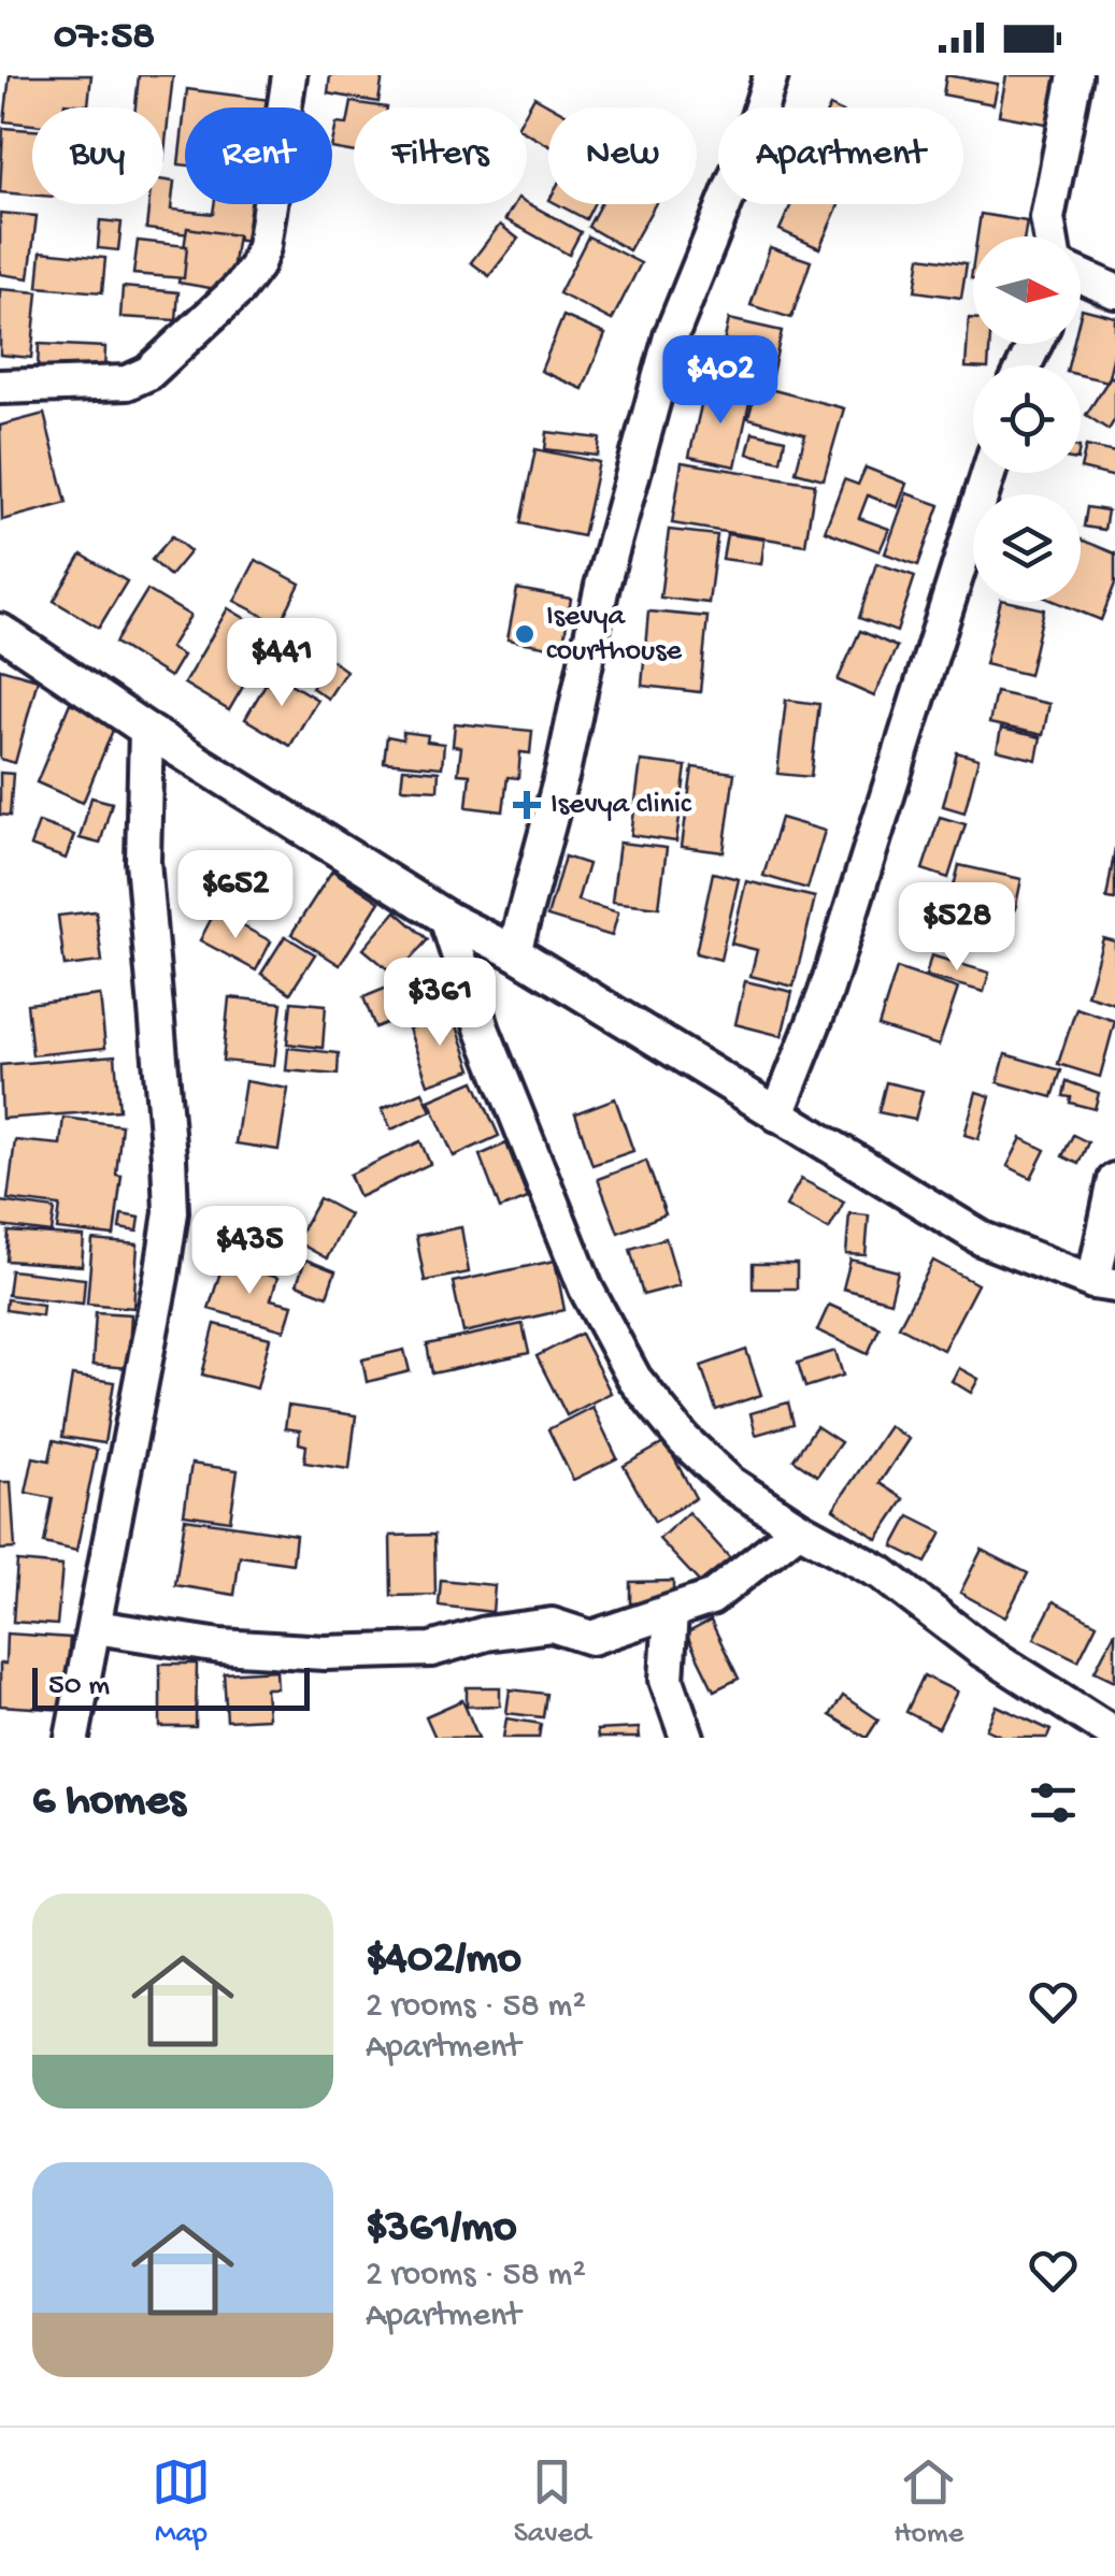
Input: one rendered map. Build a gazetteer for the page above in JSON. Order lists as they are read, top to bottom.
{
  "places": {
    "other": ["Isevya courthouse"],
    "health": ["Isevya clinic"]
  },
  "scale_bar": "50 m",
  "north": "right",
  "page": {
    "status": "07:58",
    "chip": [
      "Buy",
      "Rent",
      "Filters",
      "New",
      "Apartment"
    ],
    "price": [
      "$402",
      "$441",
      "$652",
      "$528",
      "$361",
      "$435"
    ],
    "scale": "50 m",
    "heading": "6 homes",
    "list": [
      {
        "name": "$402/mo",
        "note": "2 rooms · 58 m² · Apartment"
      },
      {
        "name": "$361/mo",
        "note": "2 rooms · 58 m² · Apartment"
      }
    ],
    "tabs": ["Map", "Saved", "Home"]
  }
}
